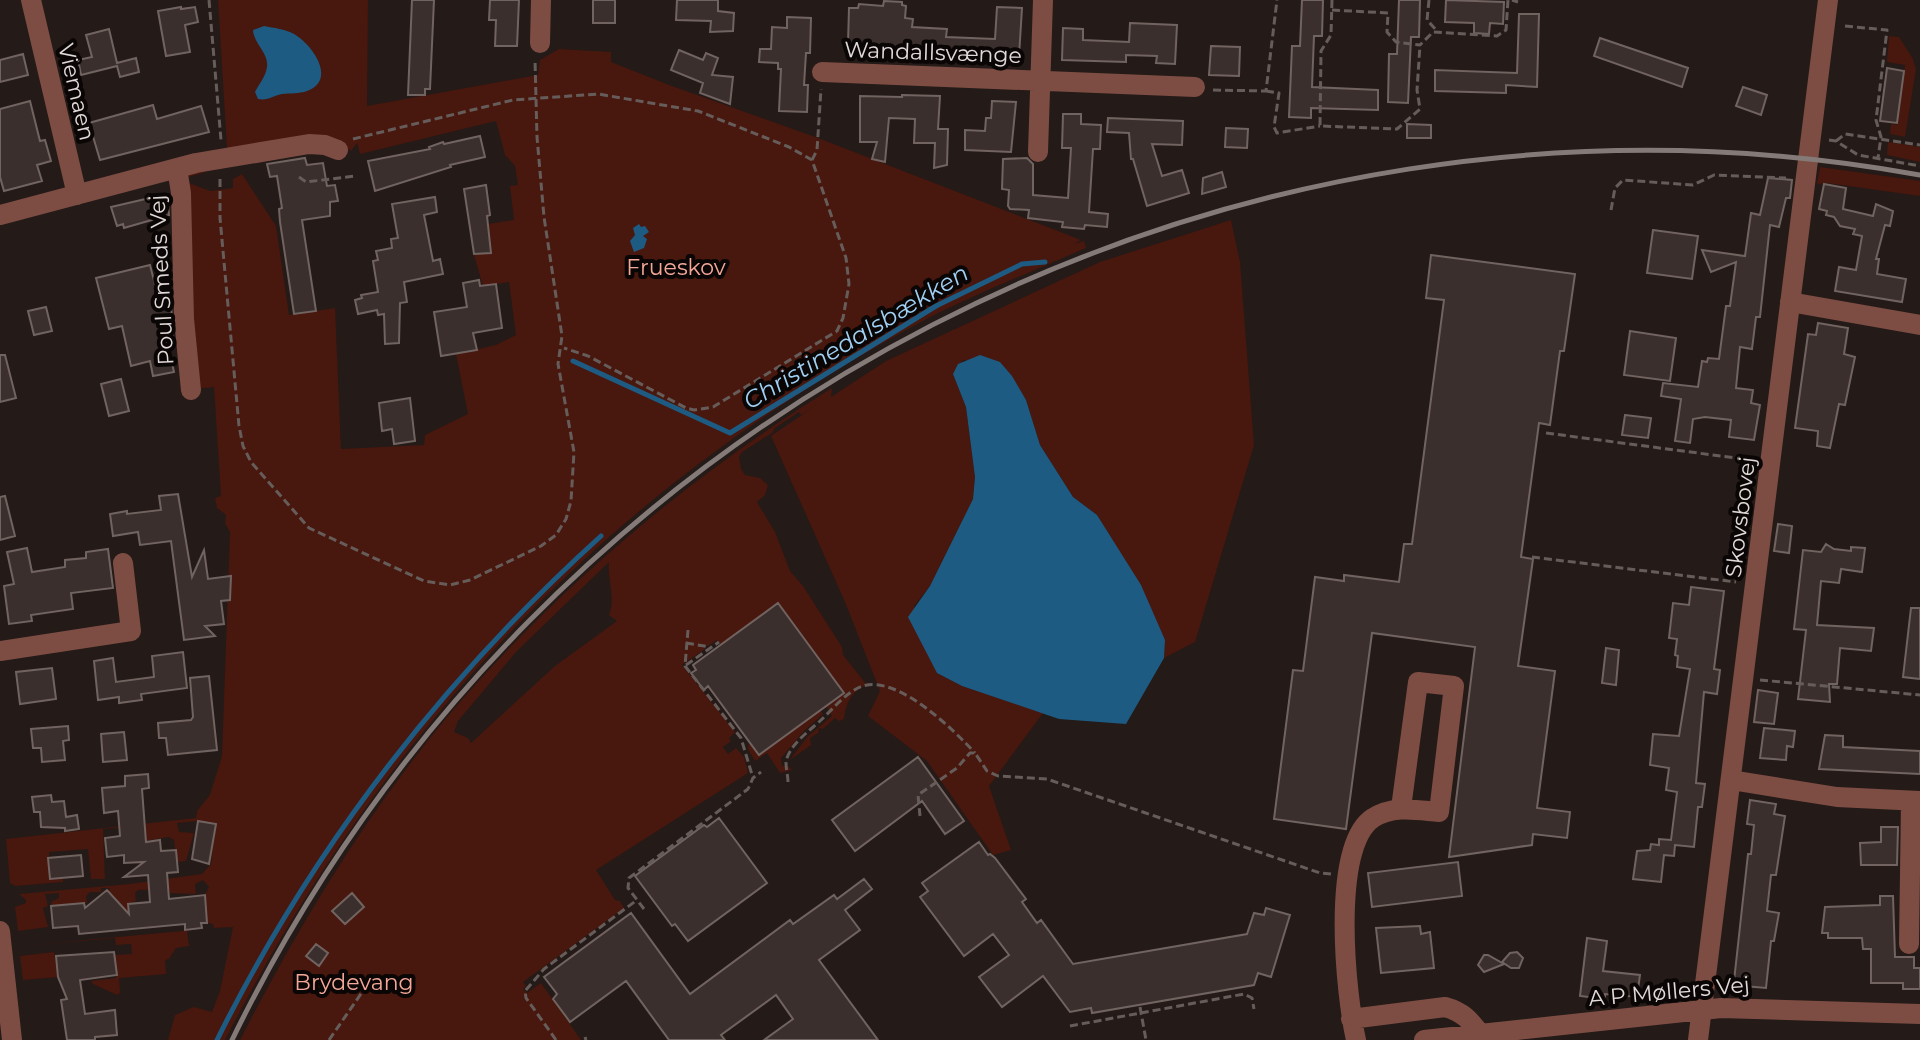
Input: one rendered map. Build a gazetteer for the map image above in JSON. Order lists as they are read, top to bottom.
{
  "streets": {
    "street": [
      "Wandallsvænge",
      "Viemaen",
      "Poul Smeds Vej",
      "Skovsbovej",
      "A P Møllers Vej"
    ]
  },
  "crossings": [
    ["Viemaen", "Poul Smeds Vej"],
    ["Skovsbovej", "A P Møllers Vej"]
  ],
  "water": ["Christinedalsbækken"],
  "parks": ["Frueskov", "Brydevang"]
}
